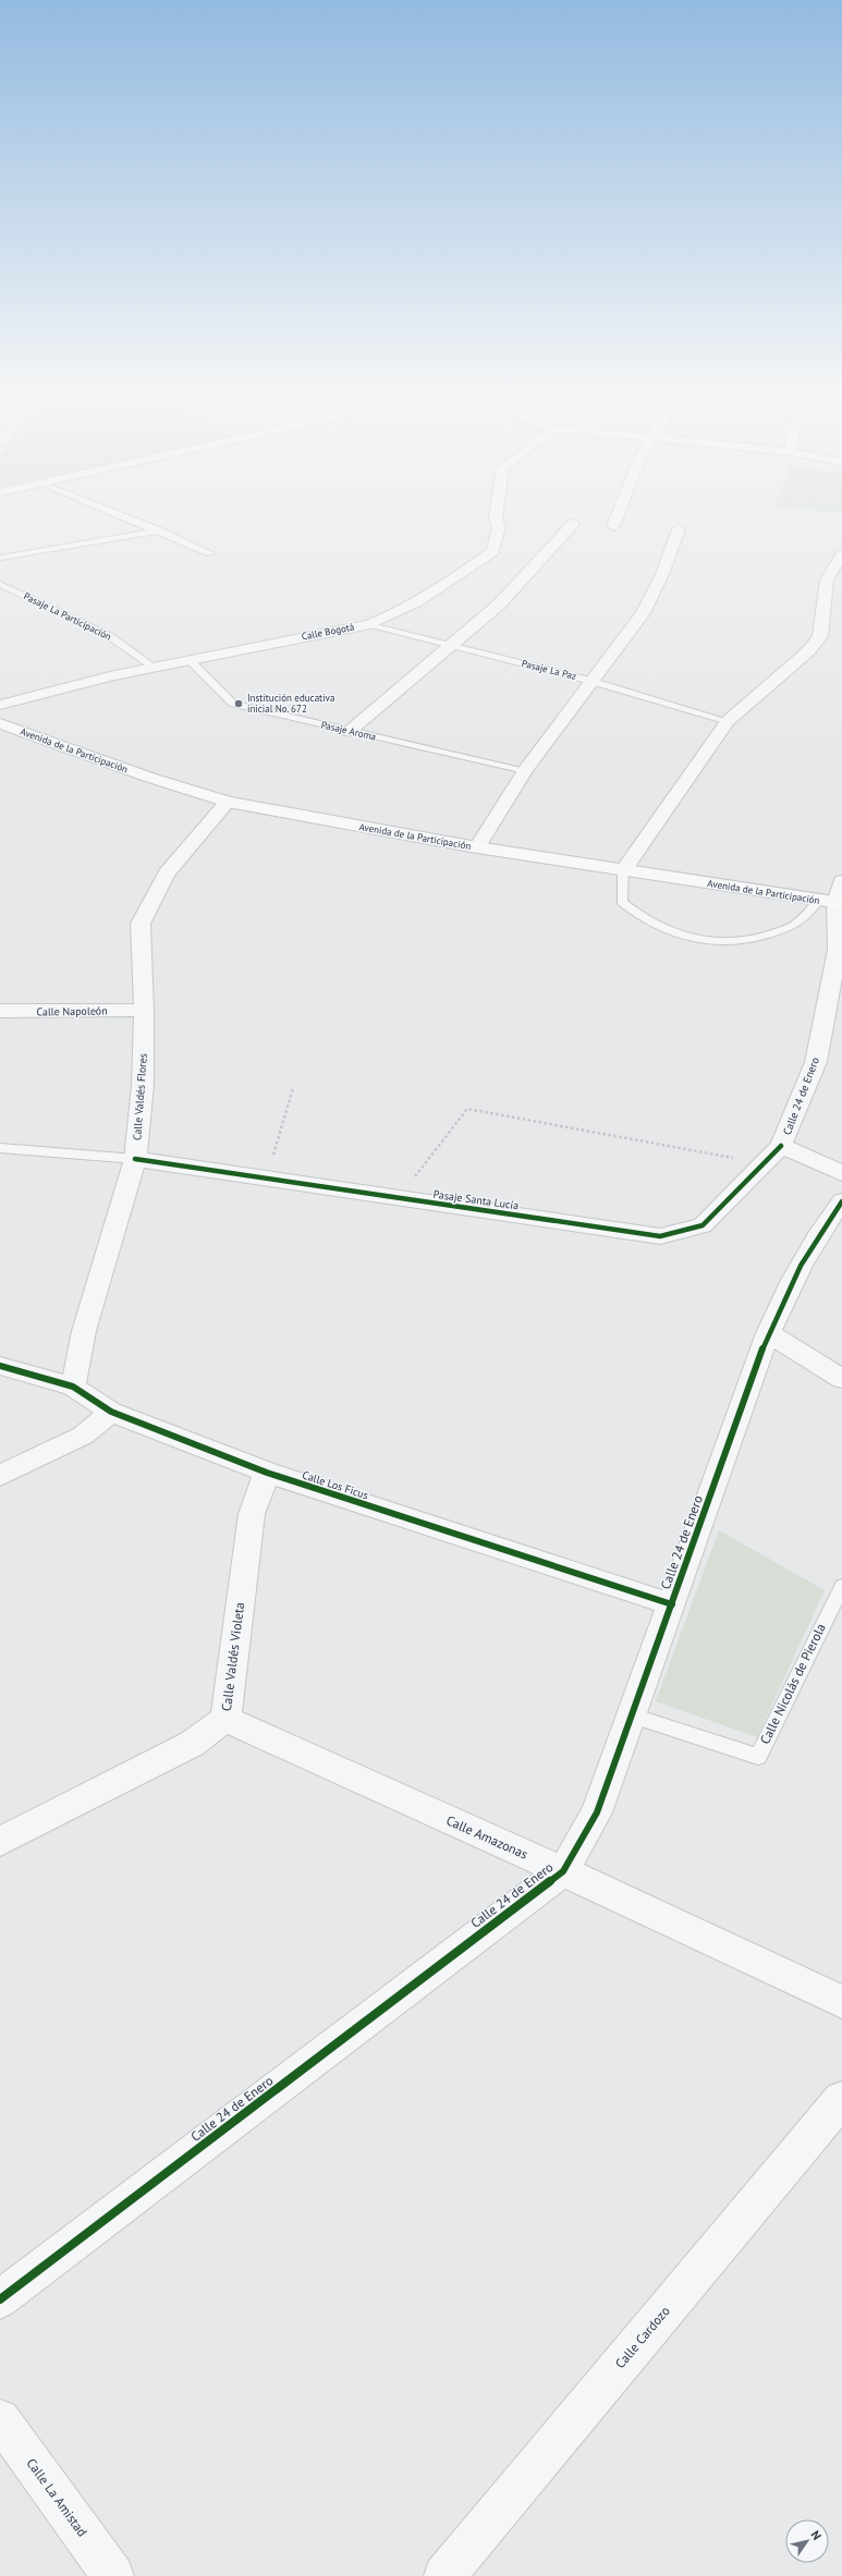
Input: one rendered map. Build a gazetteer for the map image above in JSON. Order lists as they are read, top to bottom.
{
  "streets": {
    "main road": ["Avenida de la Participación"],
    "street": [
      "Calle Bogotá",
      "Calle Napoleón",
      "Calle 24 de Enero",
      "Calle Valdés Flores",
      "Pasaje Santa Lucía",
      "Calle Los Ficus",
      "Calle Valdés Violeta",
      "Calle Amazonas",
      "Calle Cardozo",
      "Calle La Amistad"
    ],
    "lane": [
      "Pasaje La Participación",
      "Pasaje La Paz",
      "Pasaje Aroma",
      "Calle Nicolás de Pierola"
    ]
  },
  "crossings": [
    ["Pasaje La Participación", "Calle Bogotá"],
    ["Calle Bogotá", "Pasaje La Paz"],
    ["Calle Bogotá", "Pasaje Aroma"],
    ["Avenida de la Participación", "Calle 24 de Enero"],
    ["Avenida de la Participación", "Calle Valdés Flores"],
    ["Calle Napoleón", "Calle Valdés Flores"],
    ["Calle 24 de Enero", "Pasaje Santa Lucía"],
    ["Calle 24 de Enero", "Calle Los Ficus"],
    ["Calle 24 de Enero", "Calle Nicolás de Pierola"],
    ["Calle 24 de Enero", "Calle Amazonas"],
    ["Calle Valdés Flores", "Pasaje Santa Lucía"],
    ["Calle Valdés Flores", "Calle Los Ficus"],
    ["Calle Los Ficus", "Calle Valdés Violeta"],
    ["Calle Valdés Violeta", "Calle Amazonas"]
  ],
  "places": ["Institución educativa inicial No. 672"],
  "north": "top right"
}
